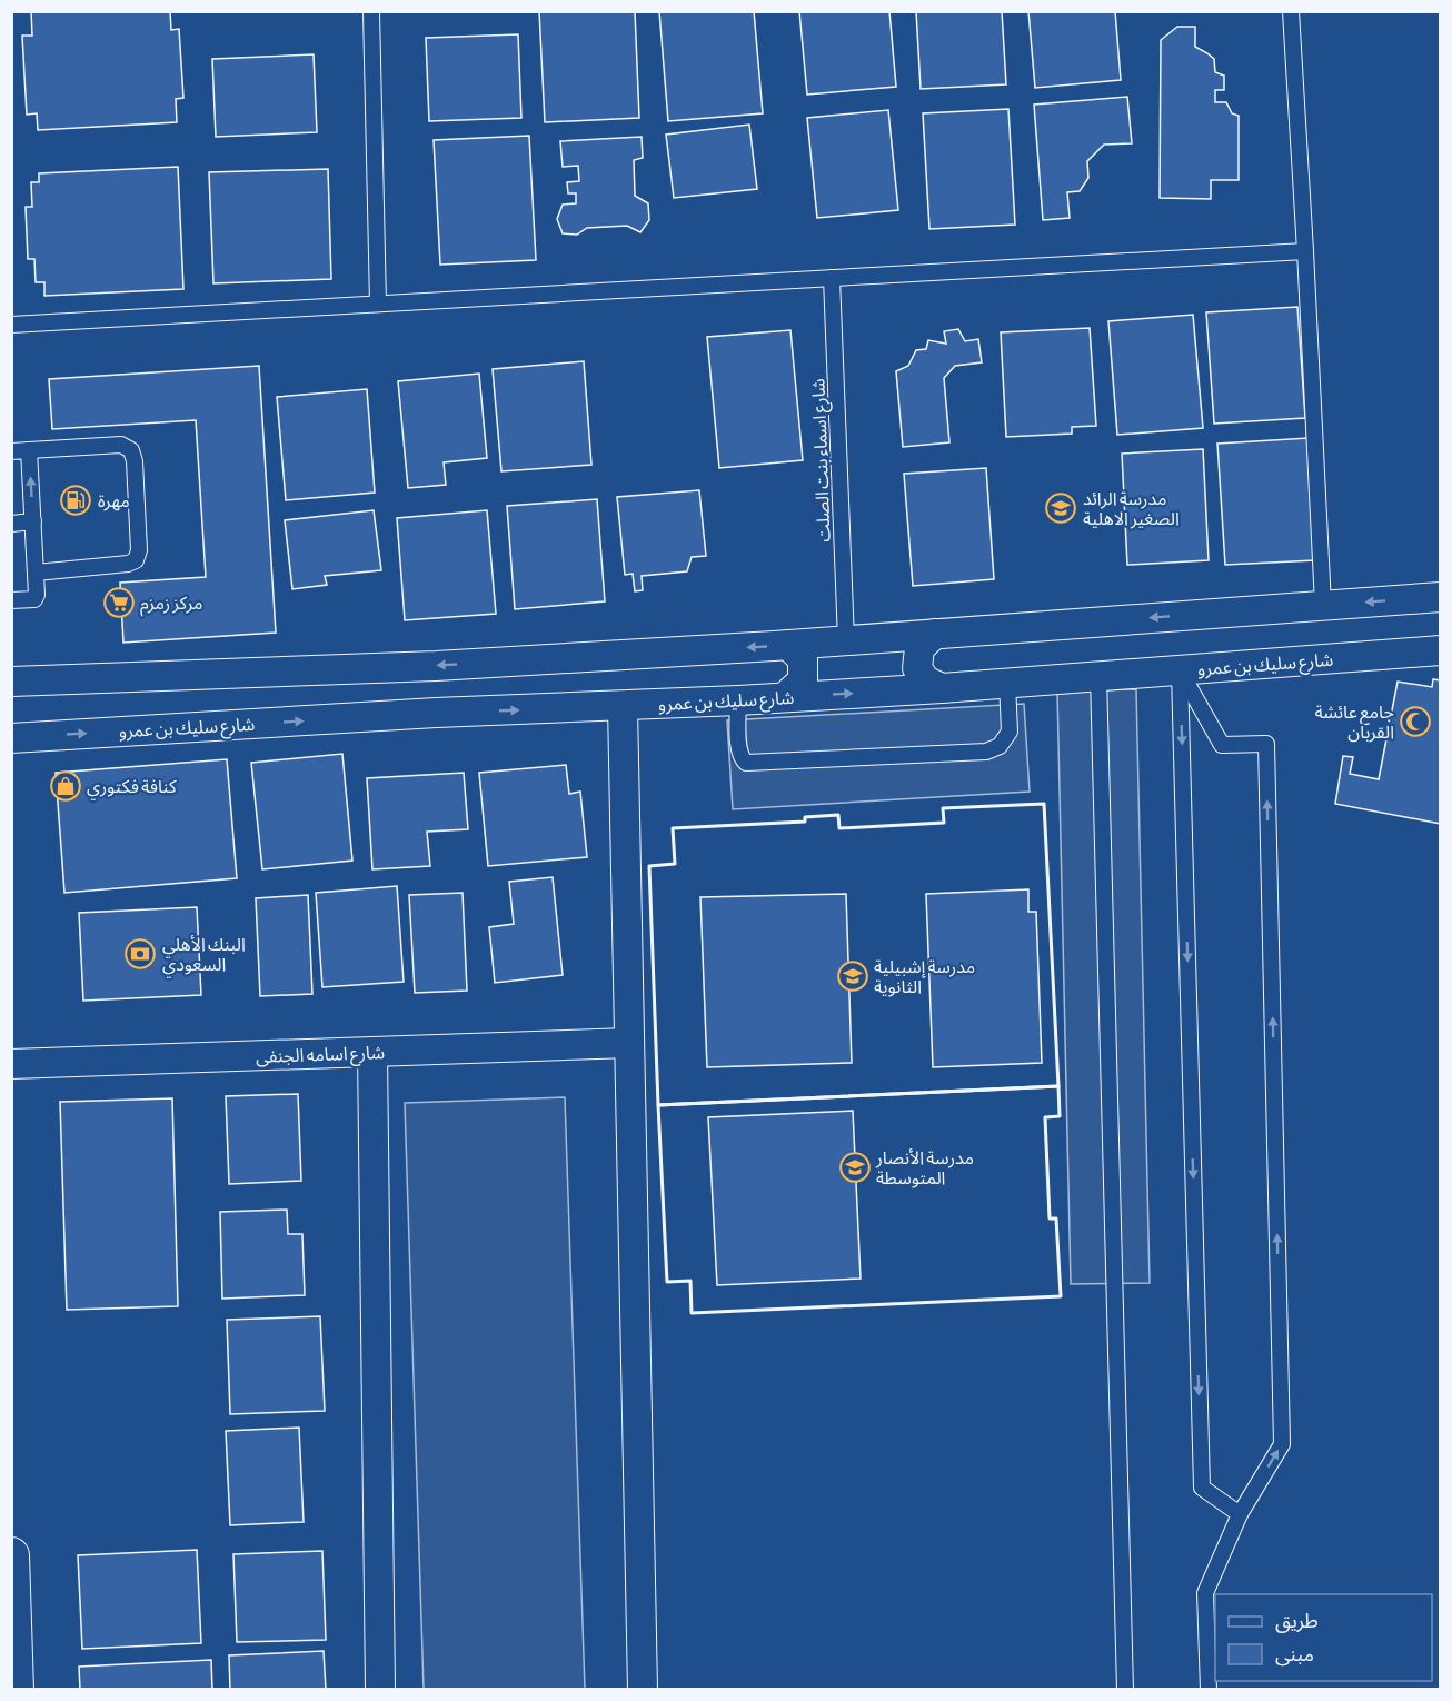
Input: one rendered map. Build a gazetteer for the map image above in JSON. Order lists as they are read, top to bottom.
{
  "streets": {
    "street": ["شارع سليك بن عمرو", "شارع اسامه الجنفى"],
    "lane": ["شارع اسماء بنت الصلت"]
  },
  "places": {
    "fuel station": ["مهرة"],
    "school or university": ["مدرسة الرائد الصغير الاهلية", "مدرسة إشبيلية الثانوية", "مدرسة الأنصار المتوسطة"],
    "supermarket": ["مركز زمزم"],
    "mosque": ["جامع عائشة القربان"],
    "shop": ["كنافة فكتوري"],
    "bank": ["البنك الأهلي السعودي"]
  },
  "legend": ["طريق", "مبنى"]
}
